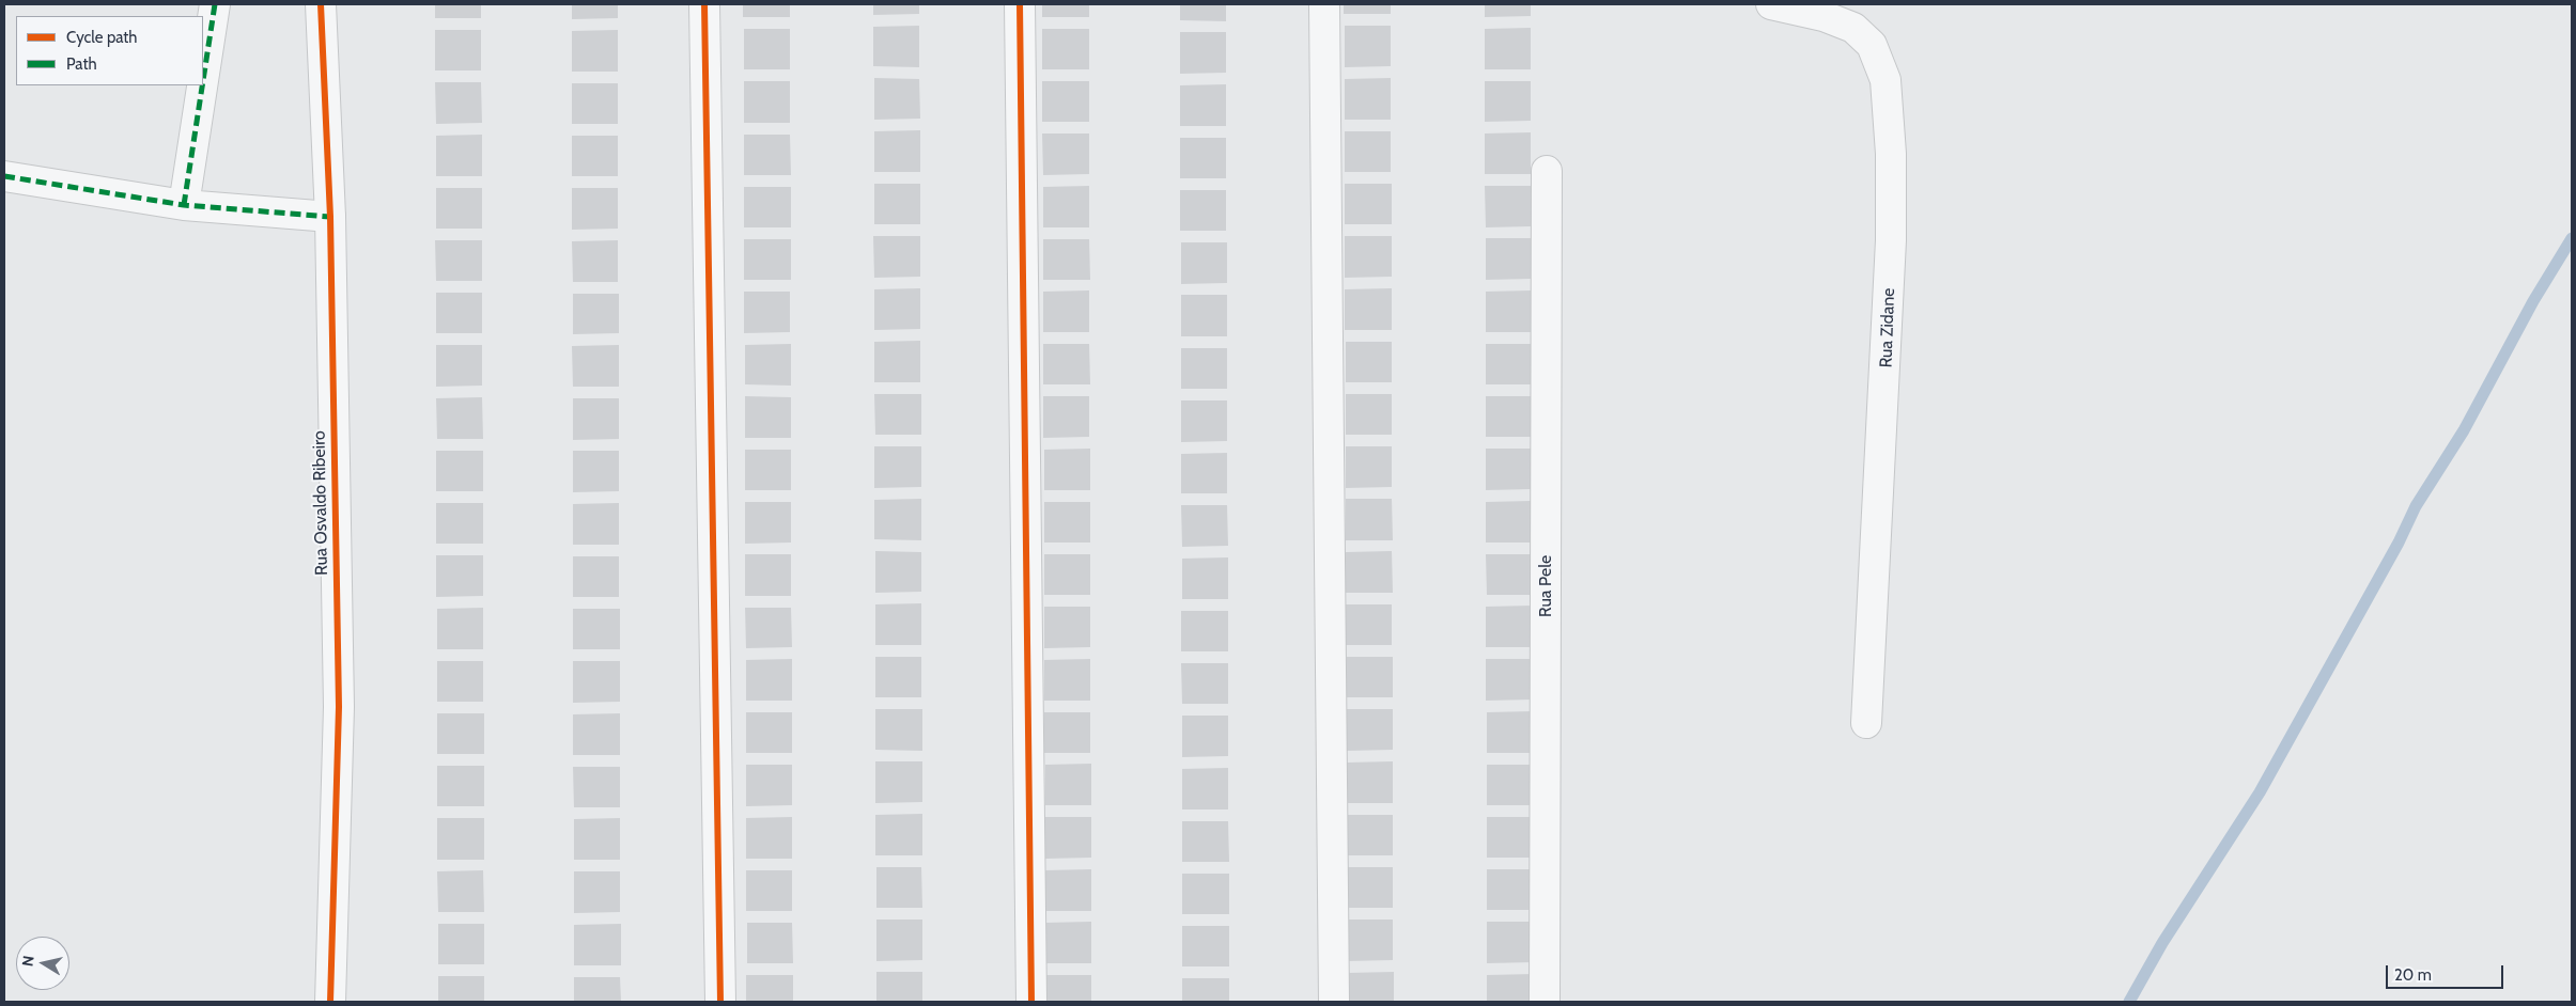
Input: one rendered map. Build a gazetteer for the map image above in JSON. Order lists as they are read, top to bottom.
{
  "streets": {
    "street": ["Rua Zidane", "Rua Osvaldo Ribeiro", "Rua Pele"]
  },
  "legend": ["Cycle path", "Path"],
  "scale_bar": "20 m",
  "north": "left"
}
